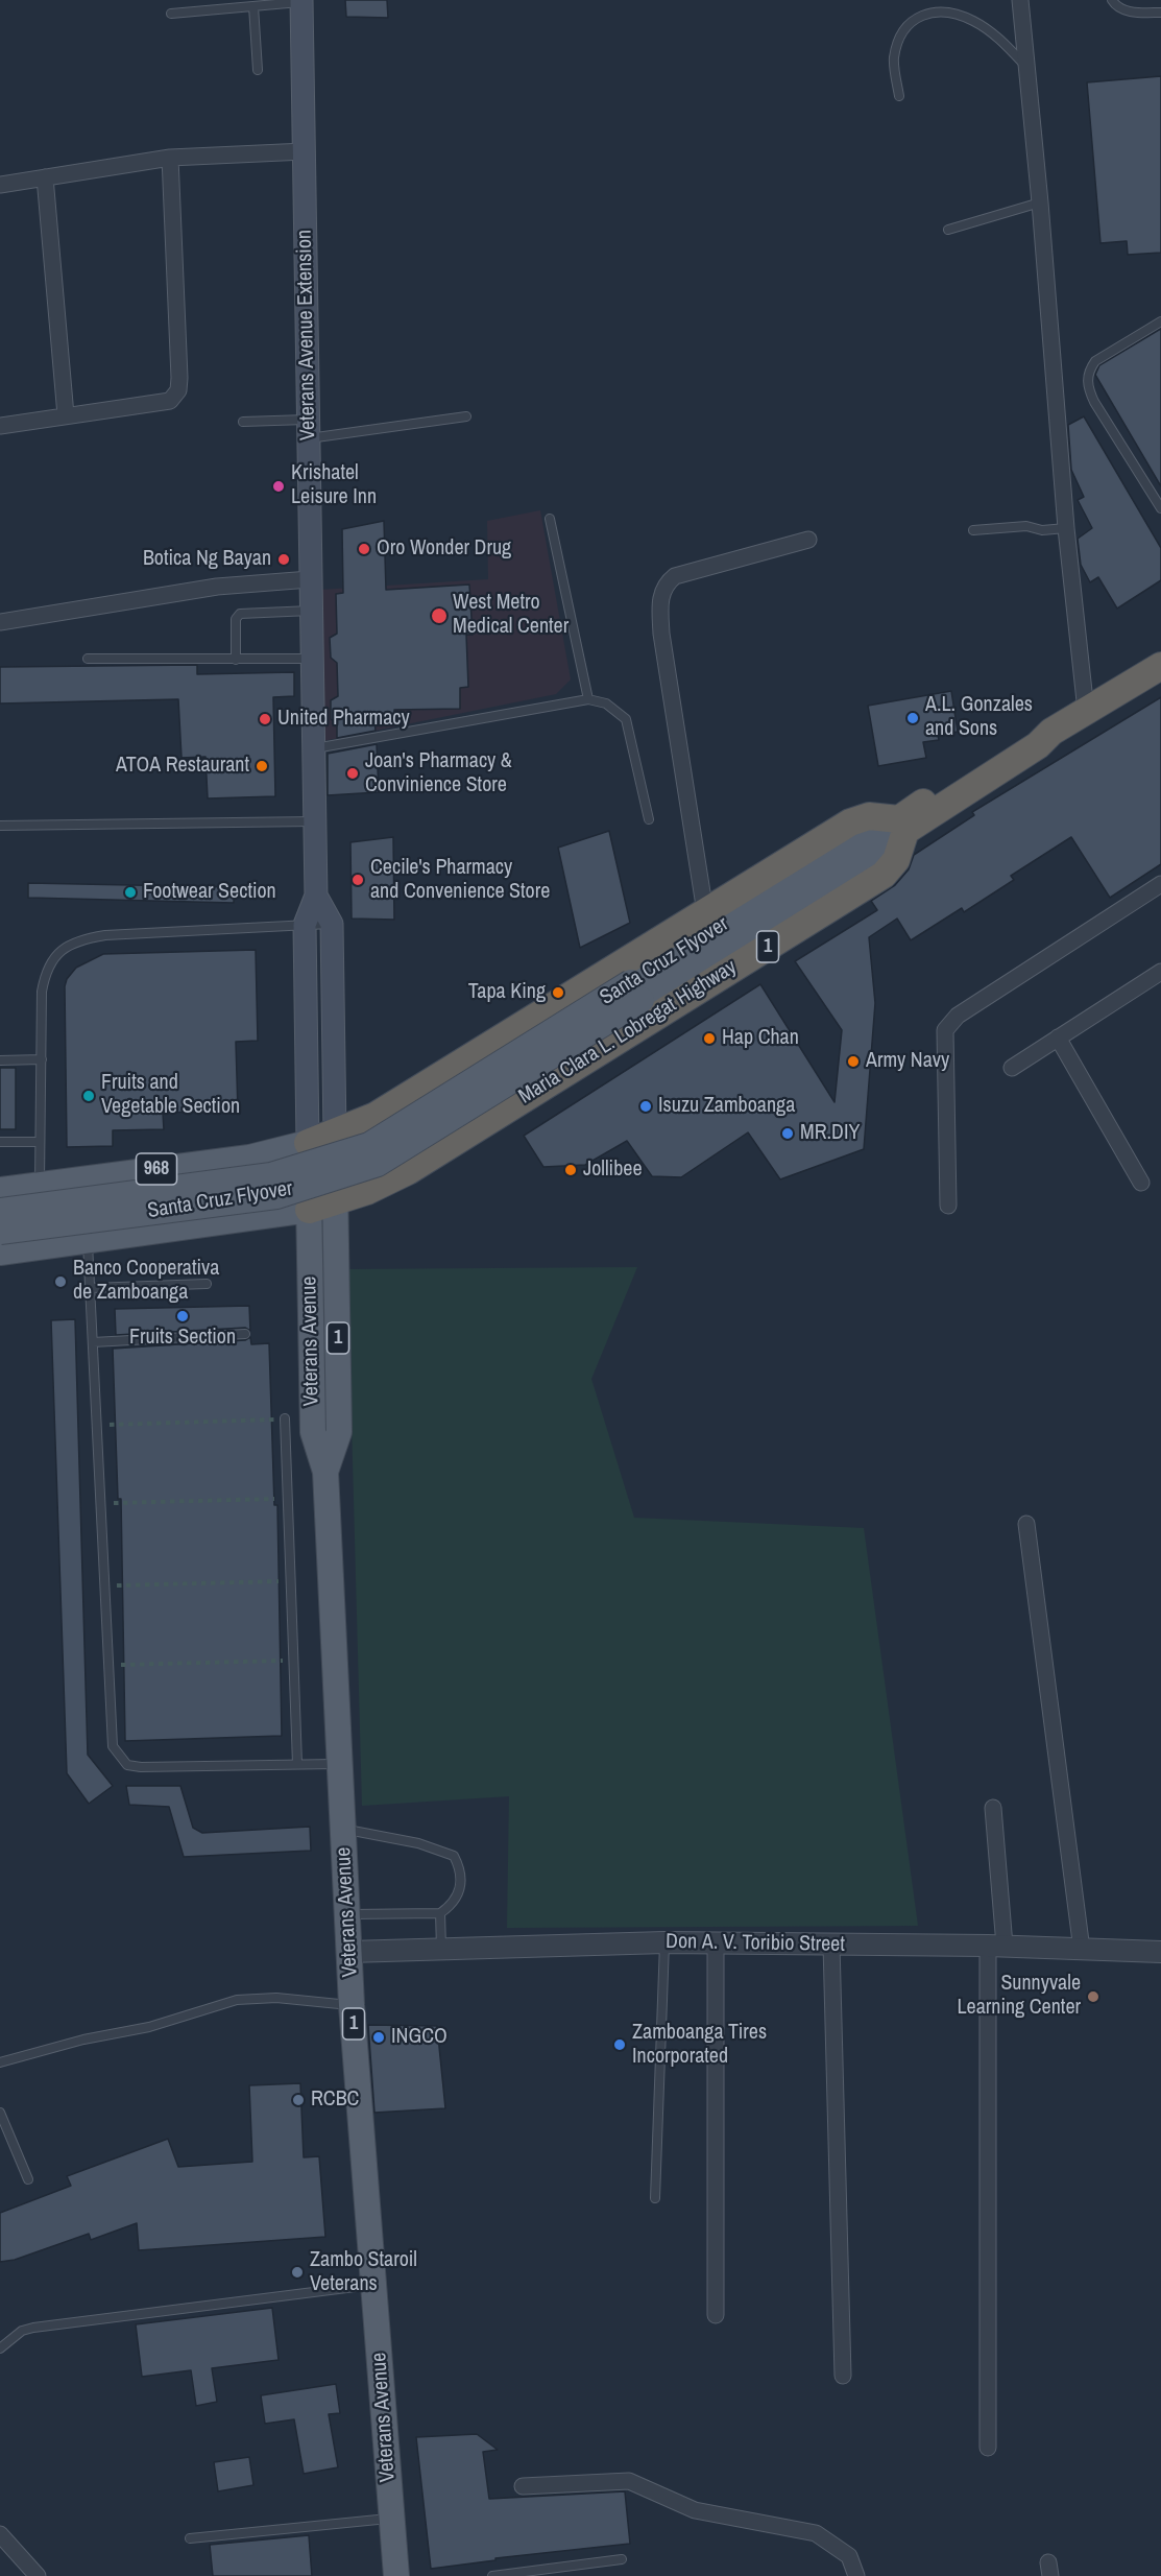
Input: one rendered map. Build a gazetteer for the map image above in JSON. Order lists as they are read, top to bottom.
{
  "streets": {
    "highway": ["1", "Maria Clara L. Lobregat Highway"],
    "main road": [
      "Veterans Avenue Extension",
      "Santa Cruz Flyover",
      "968",
      "Veterans Avenue"
    ],
    "street": ["Don A. V. Toribio Street"]
  },
  "crossings": [
    ["Veterans Avenue Extension", "1"],
    ["Veterans Avenue Extension", "968"],
    ["1", "Maria Clara L. Lobregat Highway"],
    ["1", "968"],
    ["1", "Veterans Avenue"],
    ["Santa Cruz Flyover", "Maria Clara L. Lobregat Highway"],
    ["Santa Cruz Flyover", "968"],
    ["Maria Clara L. Lobregat Highway", "Veterans Avenue"],
    ["Veterans Avenue", "Don A. V. Toribio Street"]
  ],
  "places": [
    "Krishatel Leisure Inn",
    "Oro Wonder Drug",
    "Botica Ng Bayan",
    "West Metro Medical Center",
    "A.L. Gonzales and Sons",
    "United Pharmacy",
    "ATOA Restaurant",
    "Joan's Pharmacy & Convinience Store",
    "Cecile's Pharmacy and Convenience Store",
    "Footwear Section",
    "Tapa King",
    "Hap Chan",
    "Army Navy",
    "Fruits and Vegetable Section",
    "Isuzu Zamboanga",
    "MR.DIY",
    "Jollibee",
    "Banco Cooperativa de Zamboanga",
    "Fruits Section",
    "Sunnyvale Learning Center",
    "INGCO",
    "Zamboanga Tires Incorporated",
    "RCBC",
    "Zambo Staroil Veterans"
  ]
}
